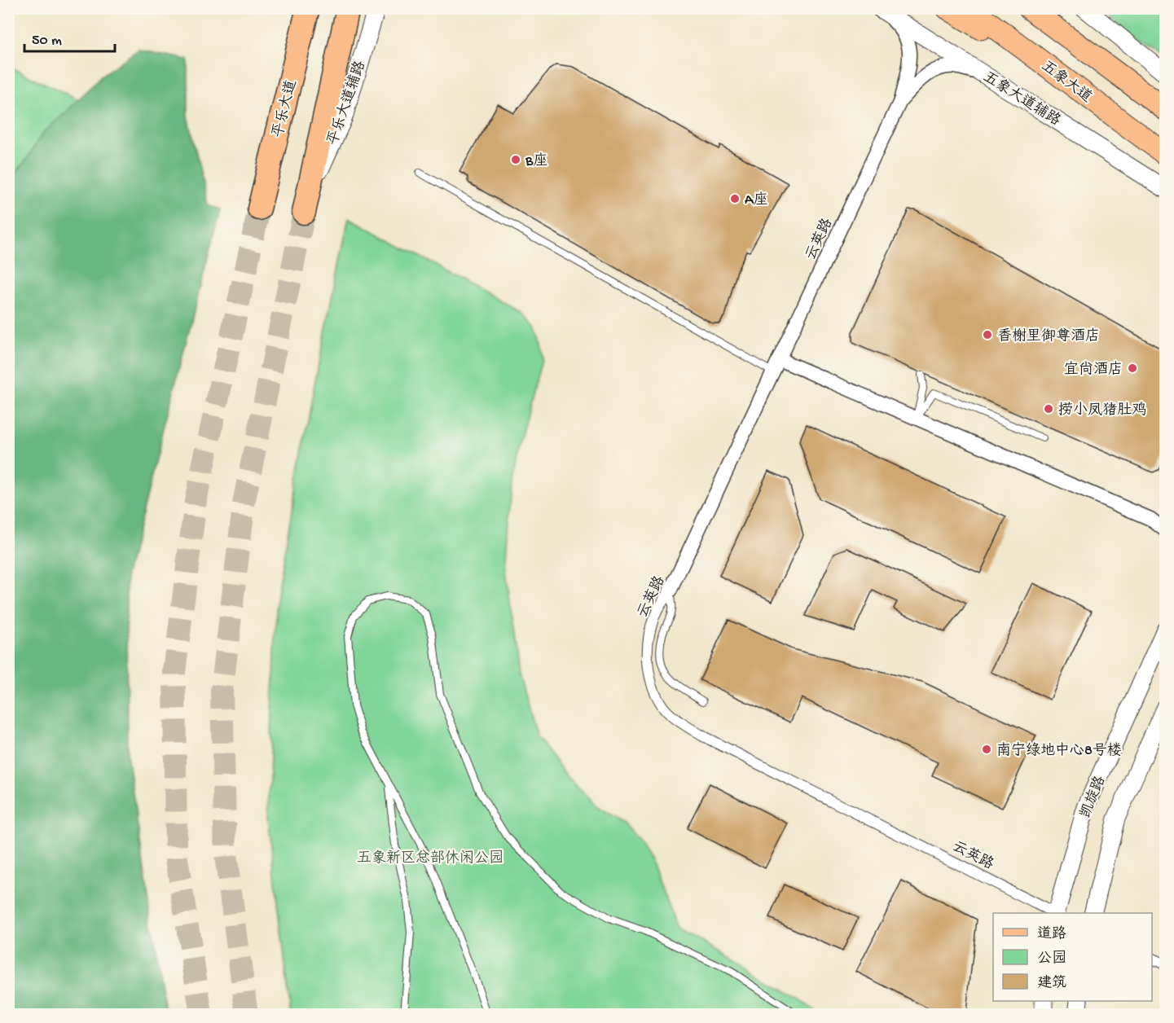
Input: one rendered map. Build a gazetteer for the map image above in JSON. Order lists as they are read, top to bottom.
{
  "streets": {
    "highway": ["平乐大道"],
    "main road": ["五象大道"],
    "street": [
      "五象大道辅路",
      "平乐大道辅路",
      "云英路",
      "凯旋路"
    ]
  },
  "parks": ["五象新区总部休闲公园"],
  "places": [
    "B座",
    "A座",
    "香榭里御尊酒店",
    "宜尚酒店",
    "捞小凤猪肚鸡",
    "南宁绿地中心8号楼"
  ],
  "legend": ["道路", "公园", "建筑"],
  "scale_bar": "50 m"
}
